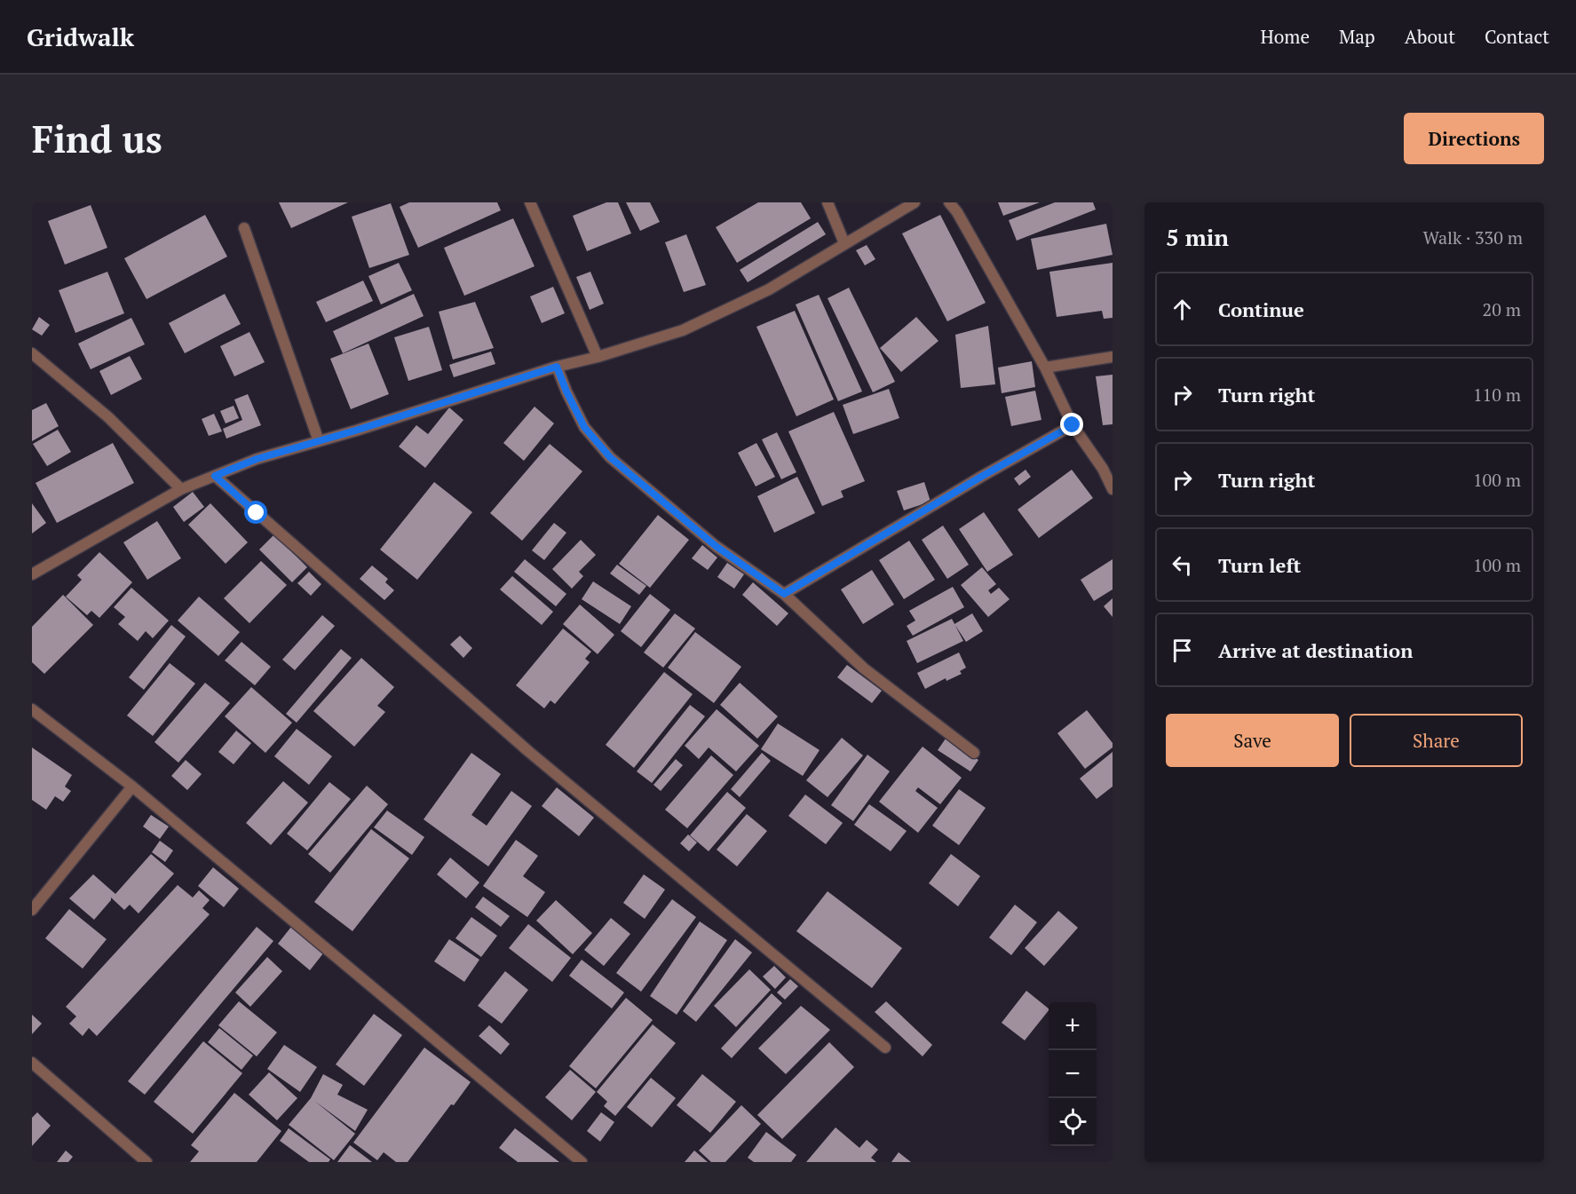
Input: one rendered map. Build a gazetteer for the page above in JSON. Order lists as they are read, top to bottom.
{
  "page": {
    "header": "Gridwalk",
    "nav": [
      "Home",
      "Map",
      "About",
      "Contact"
    ],
    "buttons": [
      "Directions",
      ["Save", "Share"]
    ],
    "title": "Find us",
    "heading": ["5 min", "Walk · 330 m"],
    "list": [
      ["Continue", "20 m"],
      ["Turn right", "110 m"],
      ["Turn right", "100 m"],
      ["Turn left", "100 m"],
      "Arrive at destination"
    ],
    "map_buttons": ["+", "−"]
  }
}
